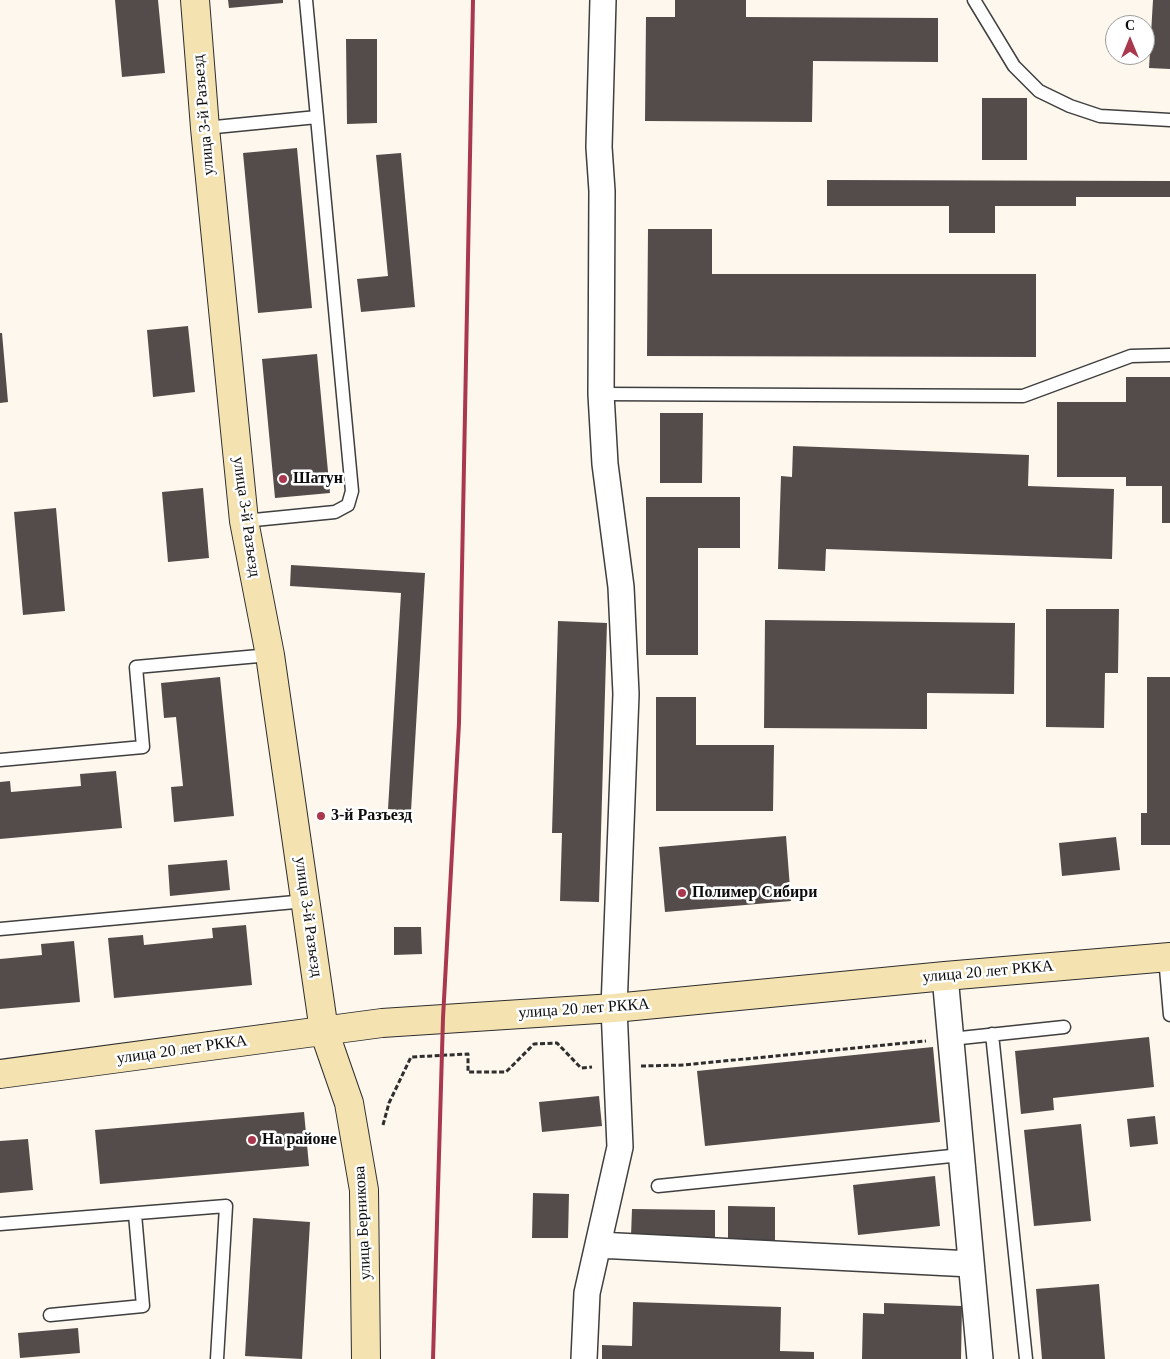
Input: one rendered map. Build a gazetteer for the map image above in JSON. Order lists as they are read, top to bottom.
{
  "streets": {
    "main road": ["улица 3-й Разъезд", "улица 20 лет РККА", "улица Берникова"]
  },
  "crossings": [
    ["улица 3-й Разъезд", "улица 20 лет РККА"],
    ["улица 3-й Разъезд", "улица Берникова"],
    ["улица 20 лет РККА", "улица Берникова"]
  ],
  "places": [
    "Шатун",
    "3-й Разъезд",
    "Полимер Сибири",
    "На районе"
  ],
  "north": "top"
}
